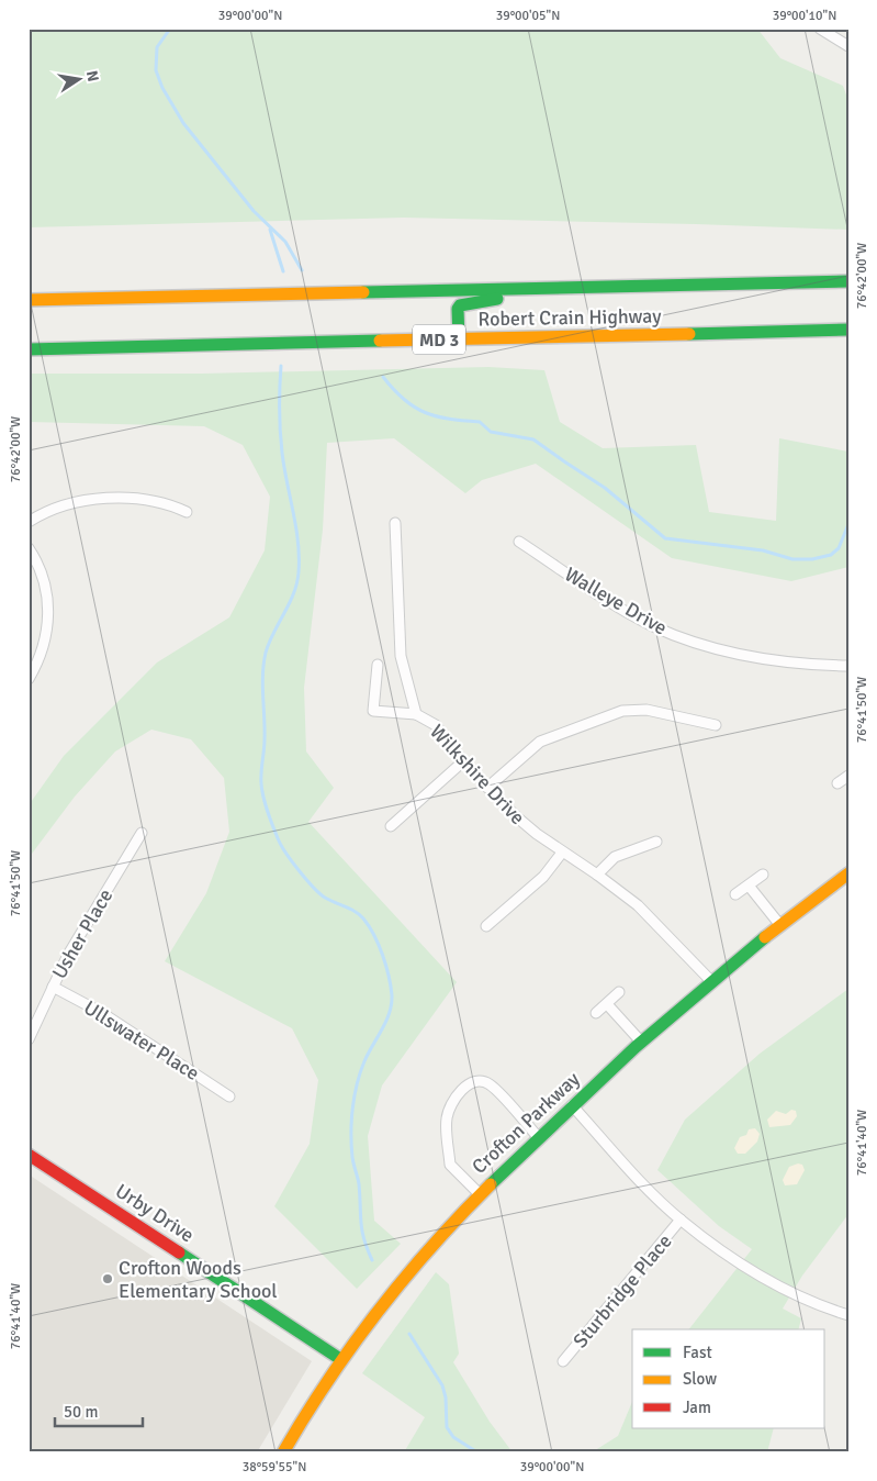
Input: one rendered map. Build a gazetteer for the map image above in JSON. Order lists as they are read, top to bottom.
{
  "streets": {
    "main road": [
      "Robert Crain Highway",
      "MD 3",
      "Crofton Parkway",
      "Urby Drive"
    ],
    "street": [
      "Walleye Drive",
      "Wilkshire Drive",
      "Usher Place",
      "Ullswater Place",
      "Sturbridge Place"
    ]
  },
  "crossings": [
    ["Wilkshire Drive", "Crofton Parkway"],
    ["Usher Place", "Ullswater Place"],
    ["Crofton Parkway", "Urby Drive"]
  ],
  "places": ["Crofton Woods Elementary School"],
  "legend": ["Fast", "Slow", "Jam"],
  "scale_bar": "50 m",
  "north": "right",
  "coordinates": [
    "39°00'00\"N",
    "39°00'05\"N",
    "39°00'10\"N",
    "76°42'00\"W",
    "76°41'50\"W",
    "76°41'40\"W",
    "38°59'55\"N"
  ]
}
